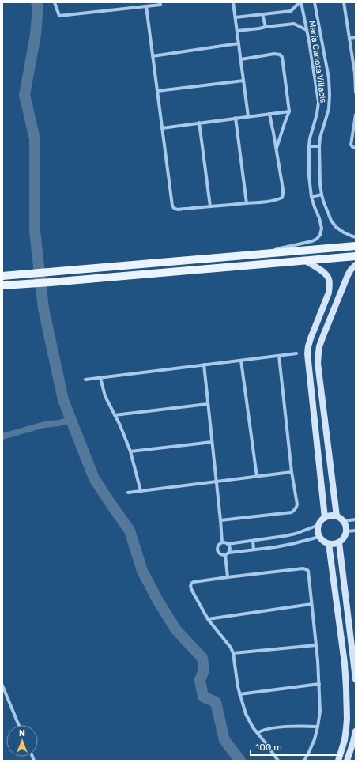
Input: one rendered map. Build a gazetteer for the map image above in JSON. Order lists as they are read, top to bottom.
{
  "streets": {
    "street": ["María Carlota Villacís"]
  },
  "scale_bar": "100 m",
  "north": "top"
}
